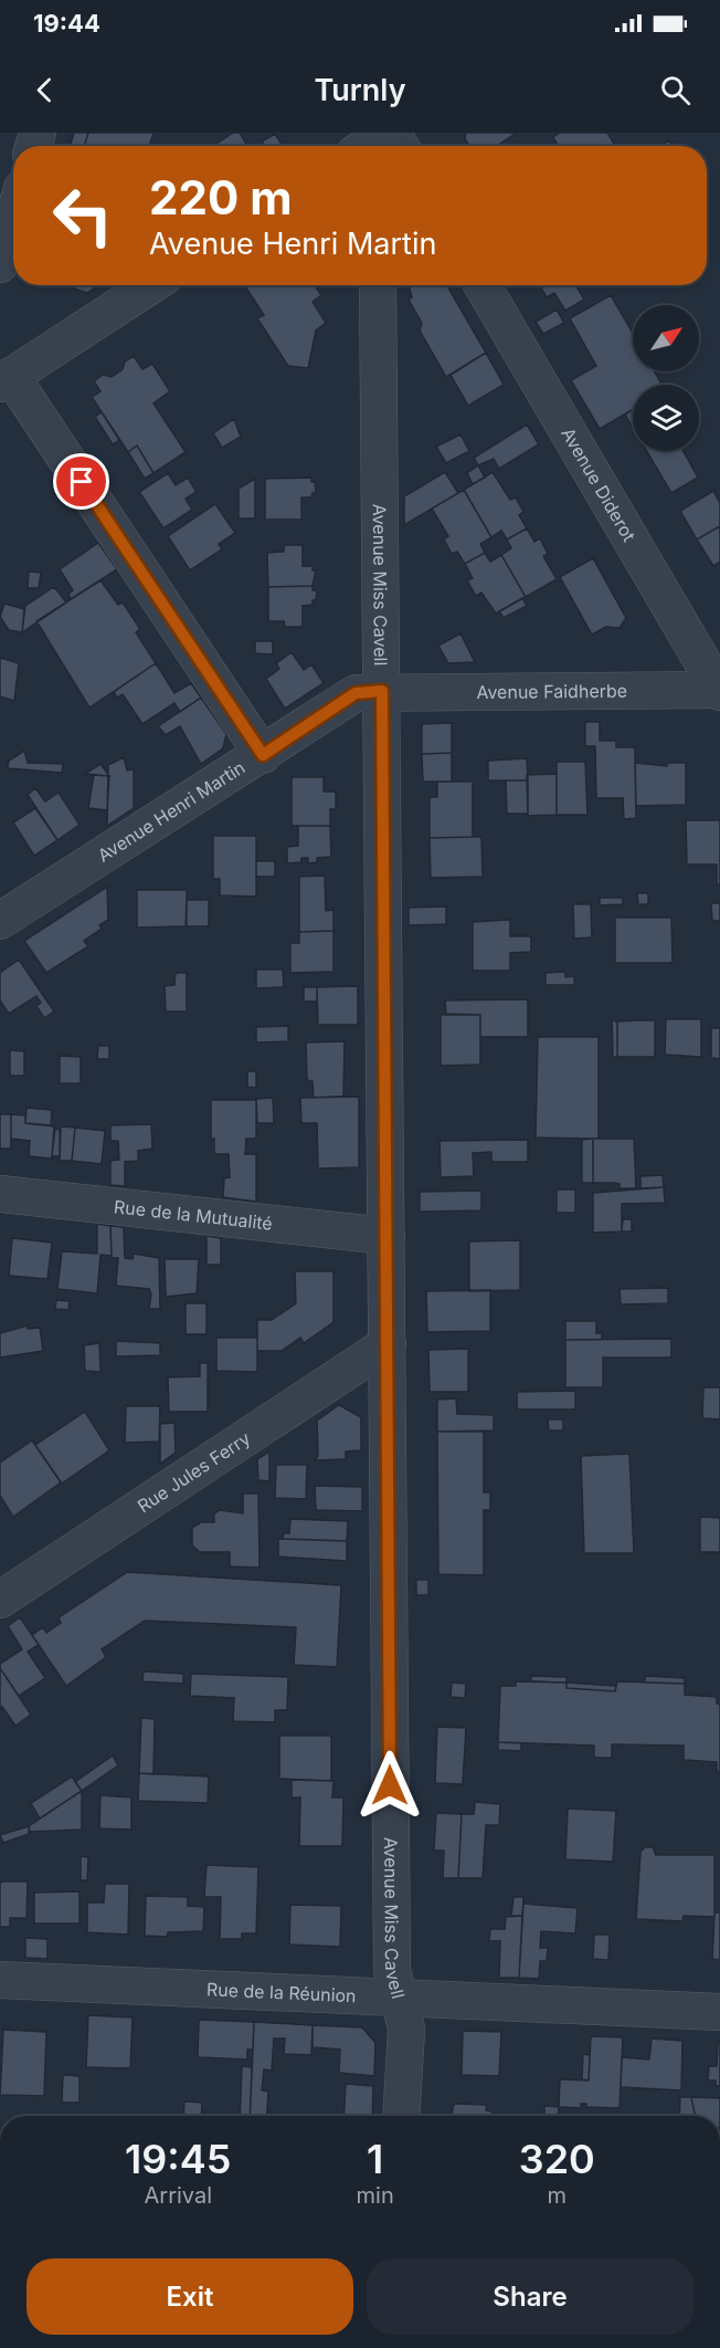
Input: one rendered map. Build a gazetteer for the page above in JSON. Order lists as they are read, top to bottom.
{
  "streets": {
    "street": [
      "Avenue Diderot",
      "Avenue Miss Cavell",
      "Avenue Faidherbe",
      "Avenue Henri Martin",
      "Rue de la Mutualité",
      "Rue Jules Ferry",
      "Rue de la Réunion"
    ]
  },
  "crossings": [
    ["Avenue Diderot", "Avenue Faidherbe"],
    ["Avenue Miss Cavell", "Avenue Faidherbe"],
    ["Avenue Miss Cavell", "Avenue Henri Martin"],
    ["Avenue Miss Cavell", "Rue de la Mutualité"],
    ["Avenue Miss Cavell", "Rue Jules Ferry"],
    ["Avenue Miss Cavell", "Rue de la Réunion"],
    ["Avenue Faidherbe", "Avenue Henri Martin"]
  ],
  "north": "top right",
  "page": {
    "status": "19:44",
    "header": "Turnly",
    "turn": ["220 m", "Avenue Henri Martin"],
    "eta": [
      "19:45",
      "Arrival",
      "1",
      "min",
      "320",
      "m"
    ],
    "buttons": ["Exit", "Share"]
  }
}
